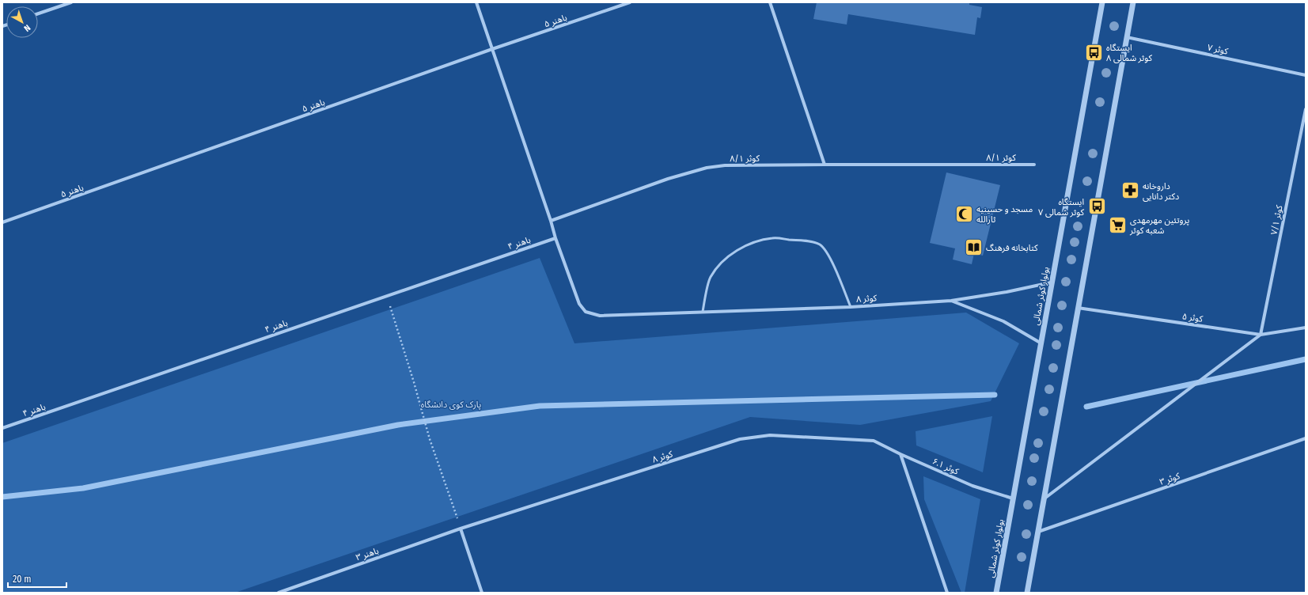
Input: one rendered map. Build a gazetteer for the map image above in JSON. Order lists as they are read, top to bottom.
{
  "streets": {
    "street": [
      "باهنر ۵",
      "کوثر ۷",
      "کوثر ۸/۱",
      "کوثر ۷/۱",
      "باهنر ۴",
      "بولوار کوثر شمالی",
      "کوثر ۸",
      "کوثر ۵",
      "کوثر ۶.۱",
      "کوثر ۳",
      "باهنر ۳"
    ]
  },
  "crossings": [
    ["کوثر ۷/۱", "کوثر ۵"],
    ["باهنر ۴", "کوثر ۸"],
    ["بولوار کوثر شمالی", "کوثر ۸"],
    ["بولوار کوثر شمالی", "کوثر ۶.۱"],
    ["کوثر ۸", "کوثر ۶.۱"],
    ["کوثر ۸", "باهنر ۳"]
  ],
  "parks": ["پارک کوی دانشگاه"],
  "places": {
    "bus stop": ["ایستگاه کوثر شمالی ۸", "ایستگاه کوثر شمالی ۷"],
    "pharmacy": ["داروخانه دکتر دانایی"],
    "mosque": ["مسجد و حسینیه ثارالله"],
    "supermarket": ["پروتئین مهرمهدی شعبه کوثر"],
    "library": ["کتابخانه فرهنگ"]
  },
  "scale_bar": "20 m",
  "north": "bottom right"
}
